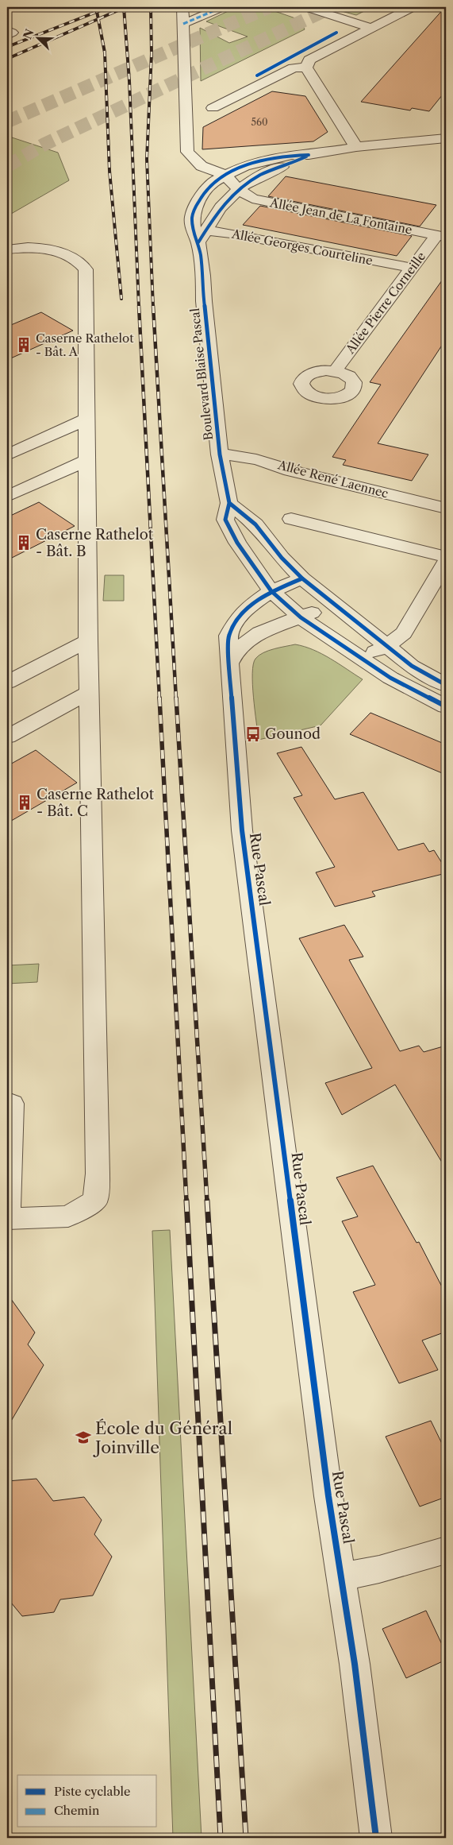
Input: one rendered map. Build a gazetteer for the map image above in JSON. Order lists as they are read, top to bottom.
{
  "streets": {
    "street": [
      "Allée Jean de La Fontaine",
      "Allée Georges Courteline",
      "Allée Pierre Corneille",
      "Boulevard Blaise Pascal",
      "Allée René Laennec",
      "Rue Pascal"
    ]
  },
  "crossings": [
    ["Allée Jean de La Fontaine", "Allée Pierre Corneille"],
    ["Allée Jean de La Fontaine", "Boulevard Blaise Pascal"],
    ["Allée Georges Courteline", "Allée Pierre Corneille"],
    ["Allée Georges Courteline", "Boulevard Blaise Pascal"],
    ["Boulevard Blaise Pascal", "Allée René Laennec"],
    ["Boulevard Blaise Pascal", "Rue Pascal"]
  ],
  "places": {
    "building": ["Caserne Rathelot - Bât. A", "Caserne Rathelot - Bât. B", "Caserne Rathelot - Bât. C"],
    "bus stop": ["Gounod"],
    "school or university": ["École du Général Joinville"]
  },
  "house_numbers": ["560"],
  "legend": ["Piste cyclable", "Chemin"],
  "north": "top left"
}
